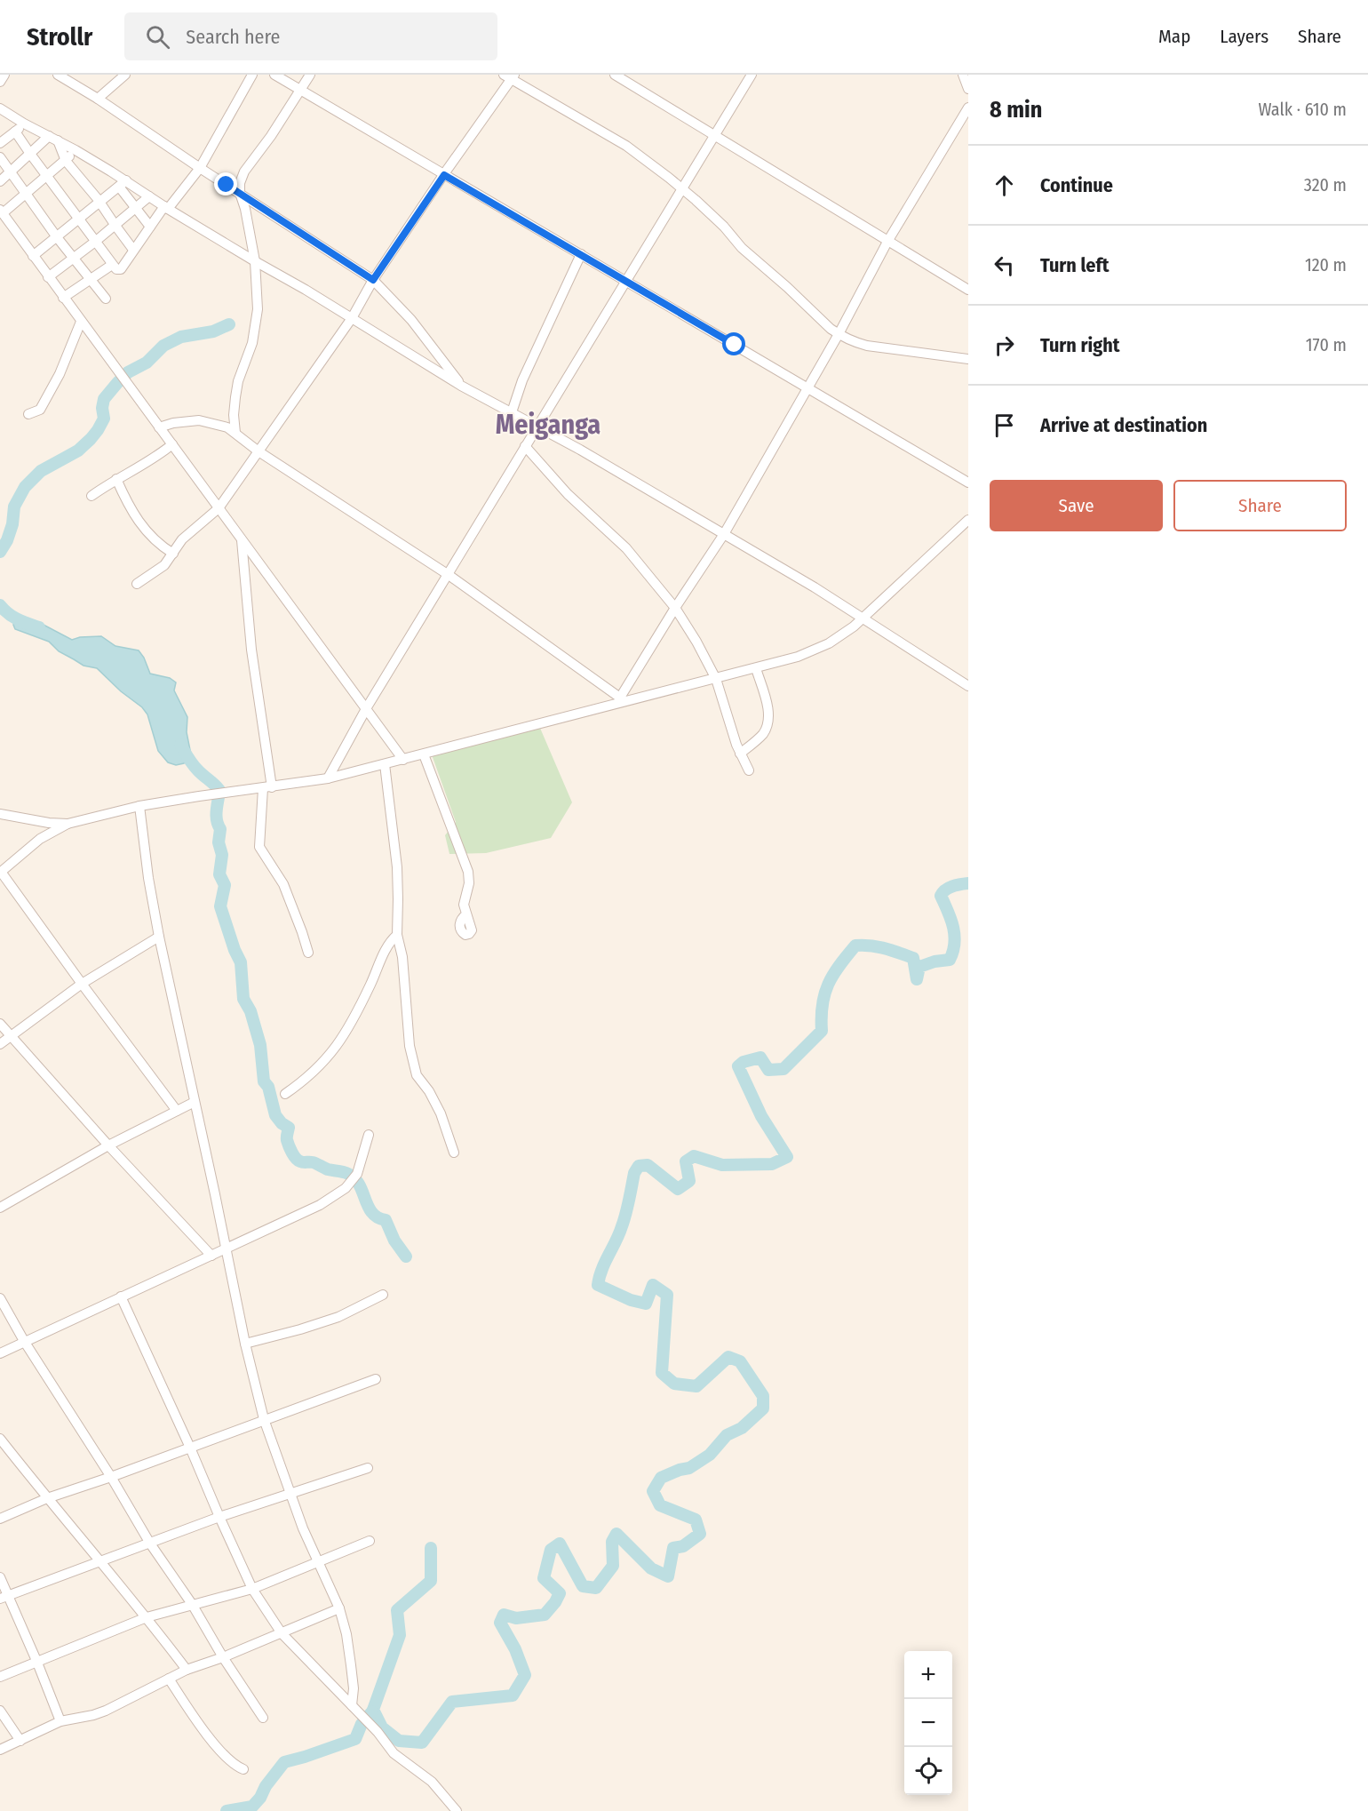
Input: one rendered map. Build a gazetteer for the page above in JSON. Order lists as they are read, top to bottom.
{
  "districts": ["Meiganga"],
  "page": {
    "header": "Strollr",
    "search": "Search here",
    "nav": ["Map", "Layers", "Share"],
    "heading": ["8 min", "Walk · 610 m"],
    "list": [
      ["Continue", "320 m"],
      ["Turn left", "120 m"],
      ["Turn right", "170 m"],
      "Arrive at destination"
    ],
    "buttons": ["Save", "Share"],
    "map_buttons": ["+", "−"]
  }
}
